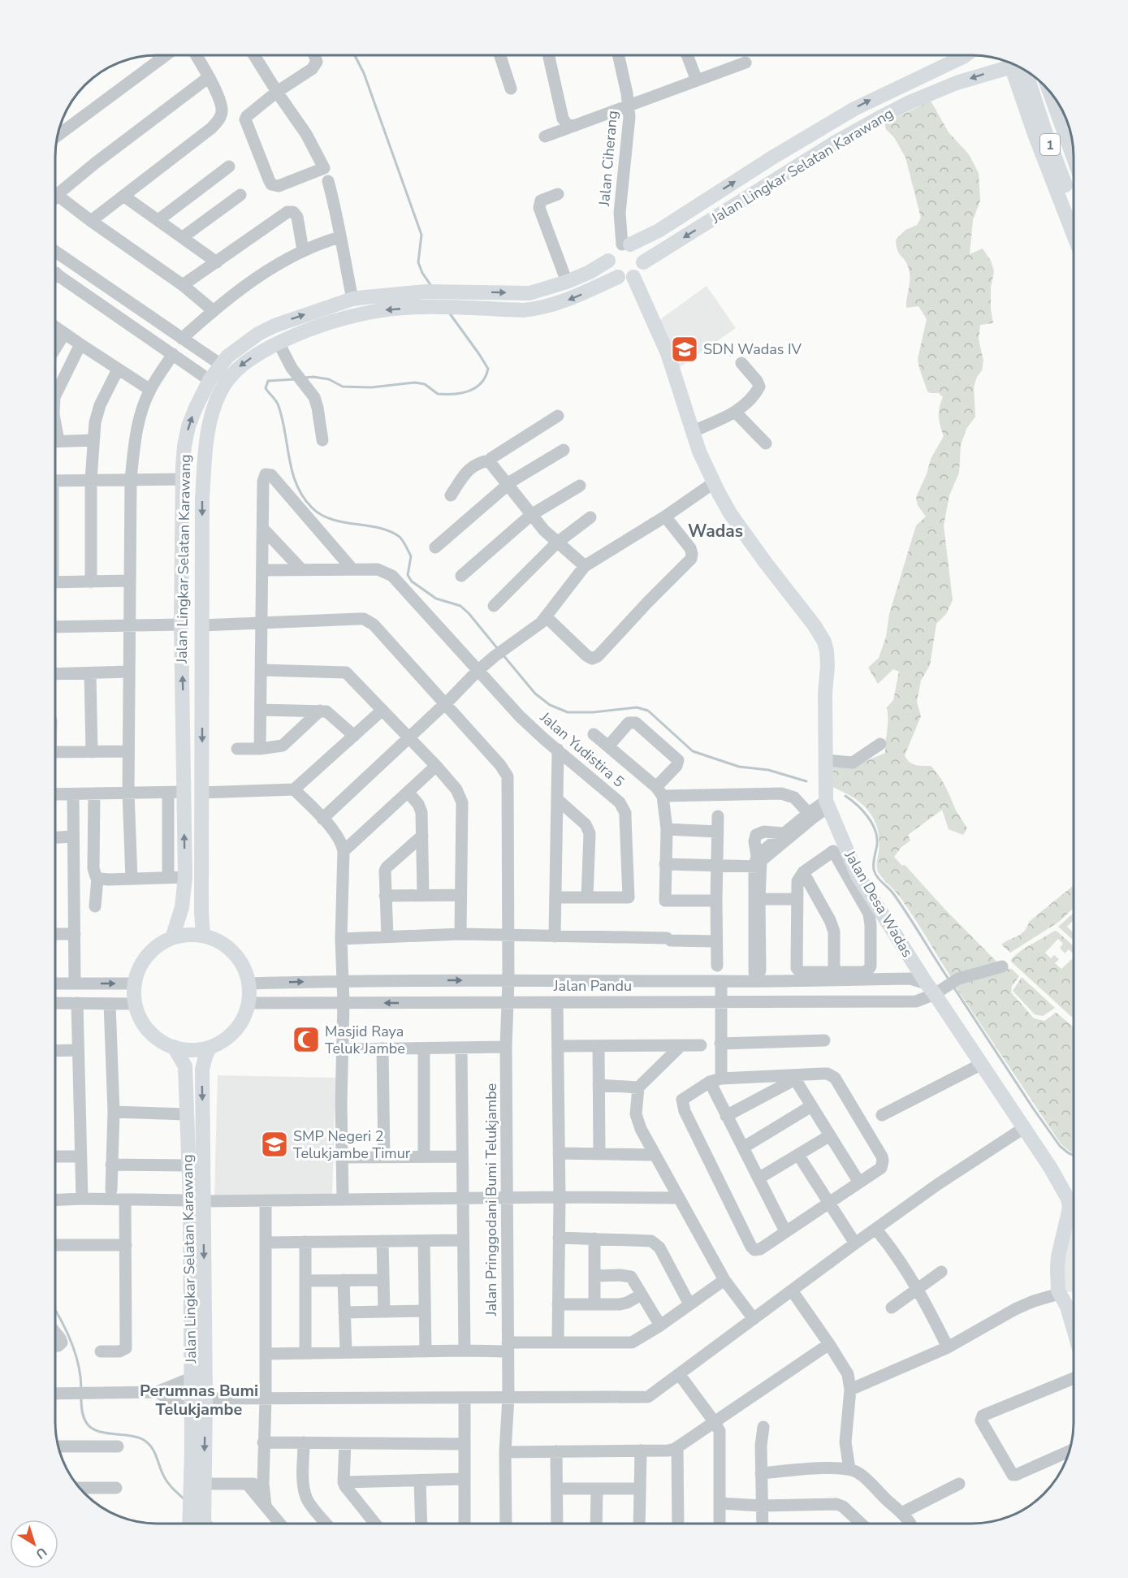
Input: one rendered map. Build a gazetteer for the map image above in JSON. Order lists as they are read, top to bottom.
{
  "streets": {
    "main road": ["1", "Jalan Lingkar Selatan Karawang", "Jalan Desa Wadas"],
    "street": [
      "Jalan Ciherang",
      "Jalan Yudistira 5",
      "Jalan Pandu",
      "Jalan Pringgodani Bumi Telukjambe"
    ]
  },
  "crossings": [
    ["Jalan Ciherang", "Jalan Lingkar Selatan Karawang"],
    ["Jalan Ciherang", "Jalan Desa Wadas"],
    ["Jalan Lingkar Selatan Karawang", "Jalan Desa Wadas"],
    ["Jalan Lingkar Selatan Karawang", "Jalan Pandu"],
    ["Jalan Lingkar Selatan Karawang", "Jalan Pringgodani Bumi Telukjambe"],
    ["Jalan Desa Wadas", "Jalan Pandu"],
    ["Jalan Pandu", "Jalan Pringgodani Bumi Telukjambe"]
  ],
  "districts": ["Wadas", "Perumnas Bumi Telukjambe"],
  "places": {
    "school or university": ["SDN Wadas IV", "SMP Negeri 2 Telukjambe Timur"],
    "mosque": ["Masjid Raya Teluk Jambe"]
  },
  "north": "bottom right"
}
